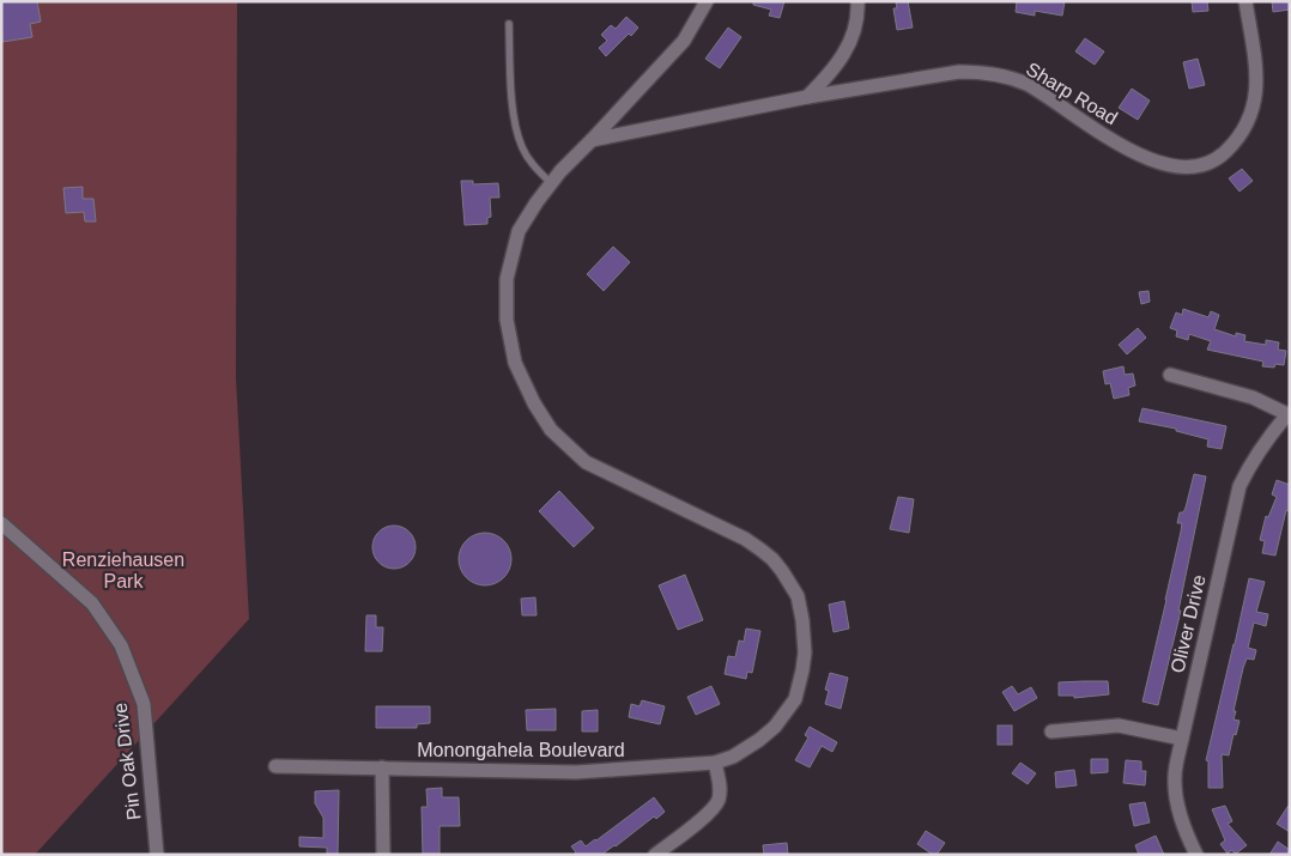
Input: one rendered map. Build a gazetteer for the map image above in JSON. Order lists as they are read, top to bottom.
{
  "streets": {
    "street": [
      "Sharp Road",
      "Oliver Drive",
      "Monongahela Boulevard",
      "Pin Oak Drive"
    ]
  },
  "crossings": [
    ["Sharp Road", "Monongahela Boulevard"]
  ],
  "parks": ["Renziehausen Park"]
}
